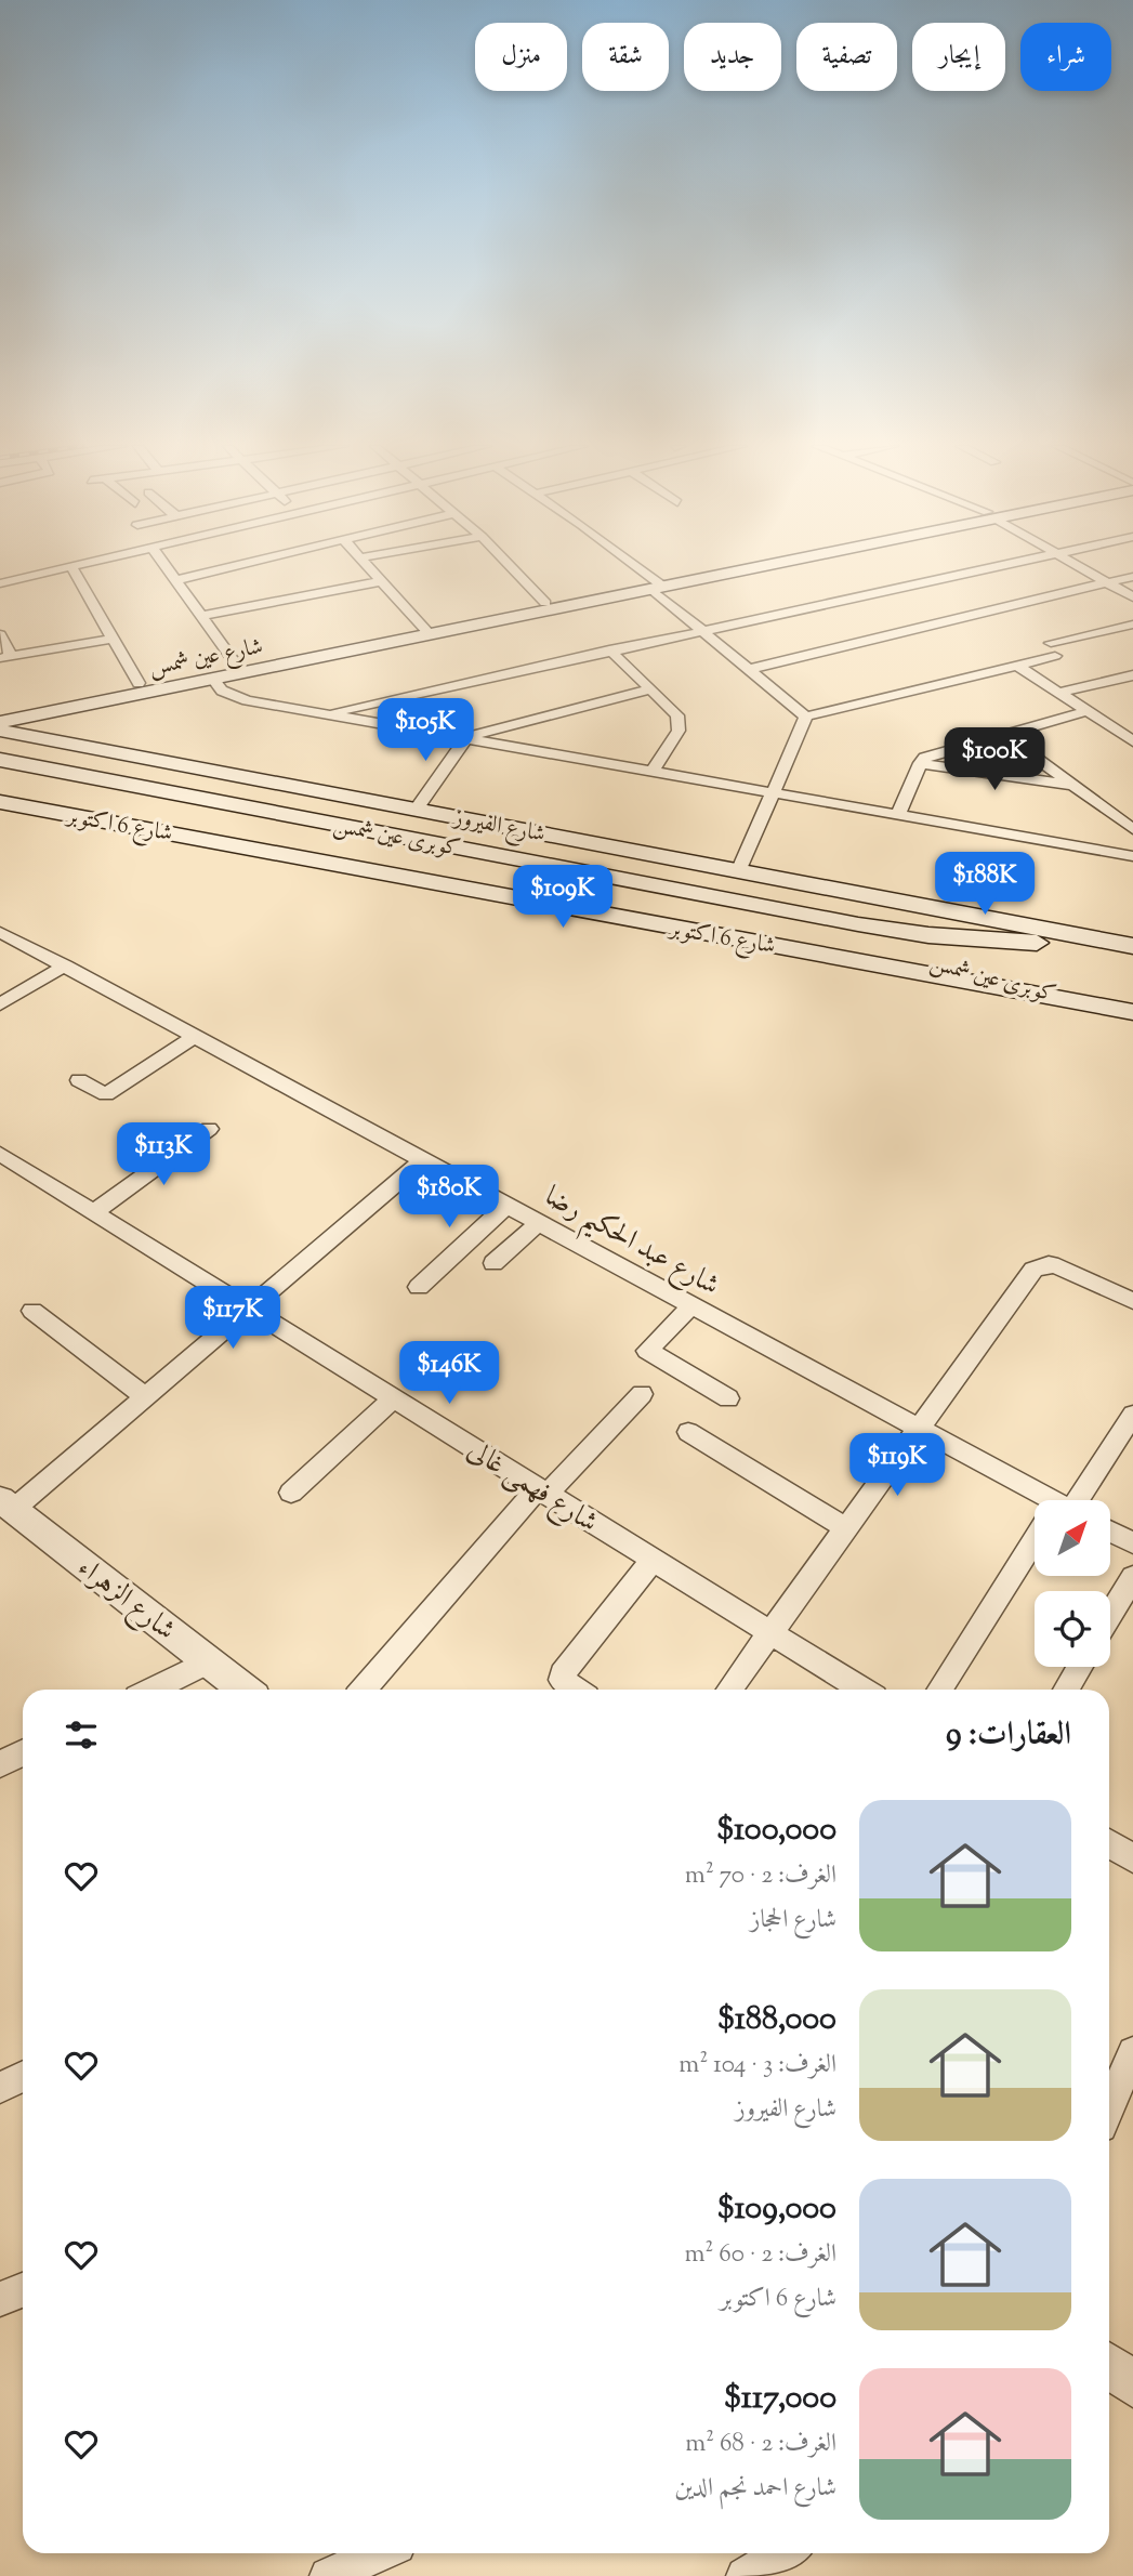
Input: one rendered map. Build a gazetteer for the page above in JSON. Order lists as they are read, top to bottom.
{
  "streets": {
    "main road": [
      "شارع عين شمس",
      "شارع 6 اكتوبر",
      "شارع الفيروز",
      "كوبرى عين شمس"
    ],
    "street": ["شارع عبد الحكيم رضا", "شارع فهمى غالى", "شارع الزهراء"]
  },
  "crossings": [
    ["شارع 6 اكتوبر", "كوبرى عين شمس"],
    ["شارع الفيروز", "كوبرى عين شمس"]
  ],
  "north": "top right",
  "page": {
    "chip": [
      "شراء",
      "إيجار",
      "تصفية",
      "جديد",
      "شقة",
      "منزل"
    ],
    "price": [
      "$105K",
      "$100K",
      "$188K",
      "$109K",
      "$113K",
      "$180K",
      "$117K",
      "$146K",
      "$119K"
    ],
    "heading": "العقارات: 9",
    "list": [
      {
        "name": "$100,000",
        "note": "الغرف: 2 · 70 m² · شارع الحجاز"
      },
      {
        "name": "$188,000",
        "note": "الغرف: 3 · 104 m² · شارع الفيروز"
      },
      {
        "name": "$109,000",
        "note": "الغرف: 2 · 60 m² · شارع 6 اكتوبر"
      },
      {
        "name": "$117,000",
        "note": "الغرف: 2 · 68 m² · شارع احمد نجم الدين"
      }
    ]
  }
}
